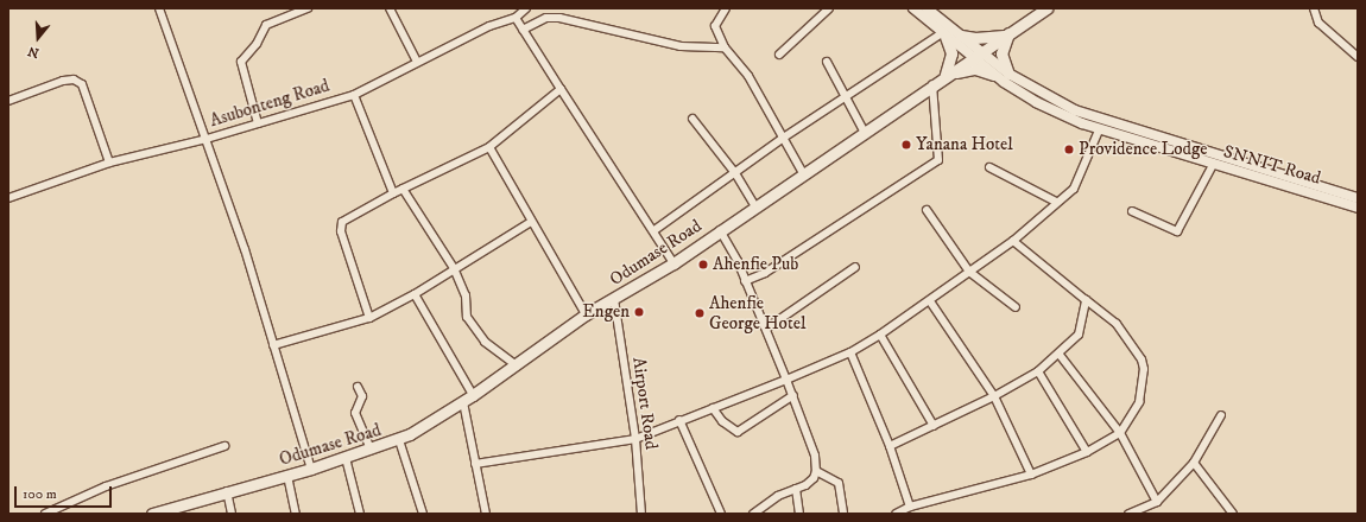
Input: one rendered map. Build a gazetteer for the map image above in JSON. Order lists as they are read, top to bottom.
{
  "streets": {
    "main road": ["Odumase Road"],
    "street": ["Asubonteng Road", "SNNIT Road", "Airport Road"]
  },
  "crossings": [
    ["SNNIT Road", "Odumase Road"],
    ["Odumase Road", "Airport Road"]
  ],
  "places": [
    "Yanana Hotel",
    "Providence Lodge",
    "Ahenfie Pub",
    "Engen",
    "Ahenfie George Hotel"
  ],
  "scale_bar": "100 m",
  "north": "bottom"
}
